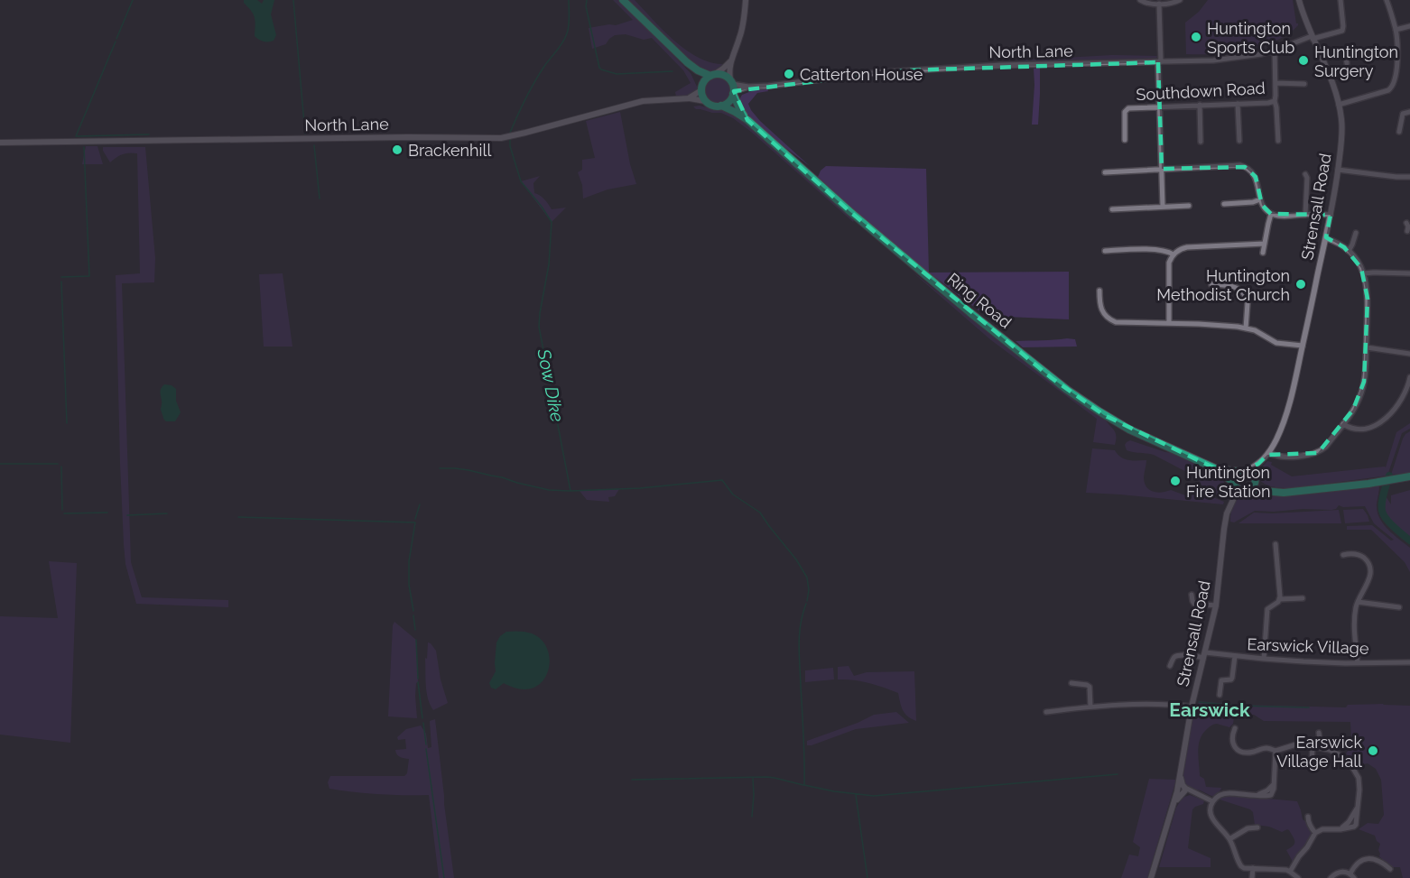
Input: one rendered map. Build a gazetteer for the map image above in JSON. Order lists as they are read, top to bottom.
{
  "streets": {
    "highway": ["Ring Road"],
    "street": [
      "North Lane",
      "Southdown Road",
      "Strensall Road",
      "Earswick Village"
    ]
  },
  "crossings": [
    ["North Lane", "Strensall Road"],
    ["North Lane", "Ring Road"],
    ["Strensall Road", "Ring Road"],
    ["Strensall Road", "Earswick Village"]
  ],
  "districts": ["Earswick"],
  "water": ["Sow Dike"],
  "places": [
    "Huntington Sports Club",
    "Huntington Surgery",
    "Catterton House",
    "Brackenhill",
    "Huntington Methodist Church",
    "Huntington Fire Station",
    "Earswick Village Hall"
  ]
}
